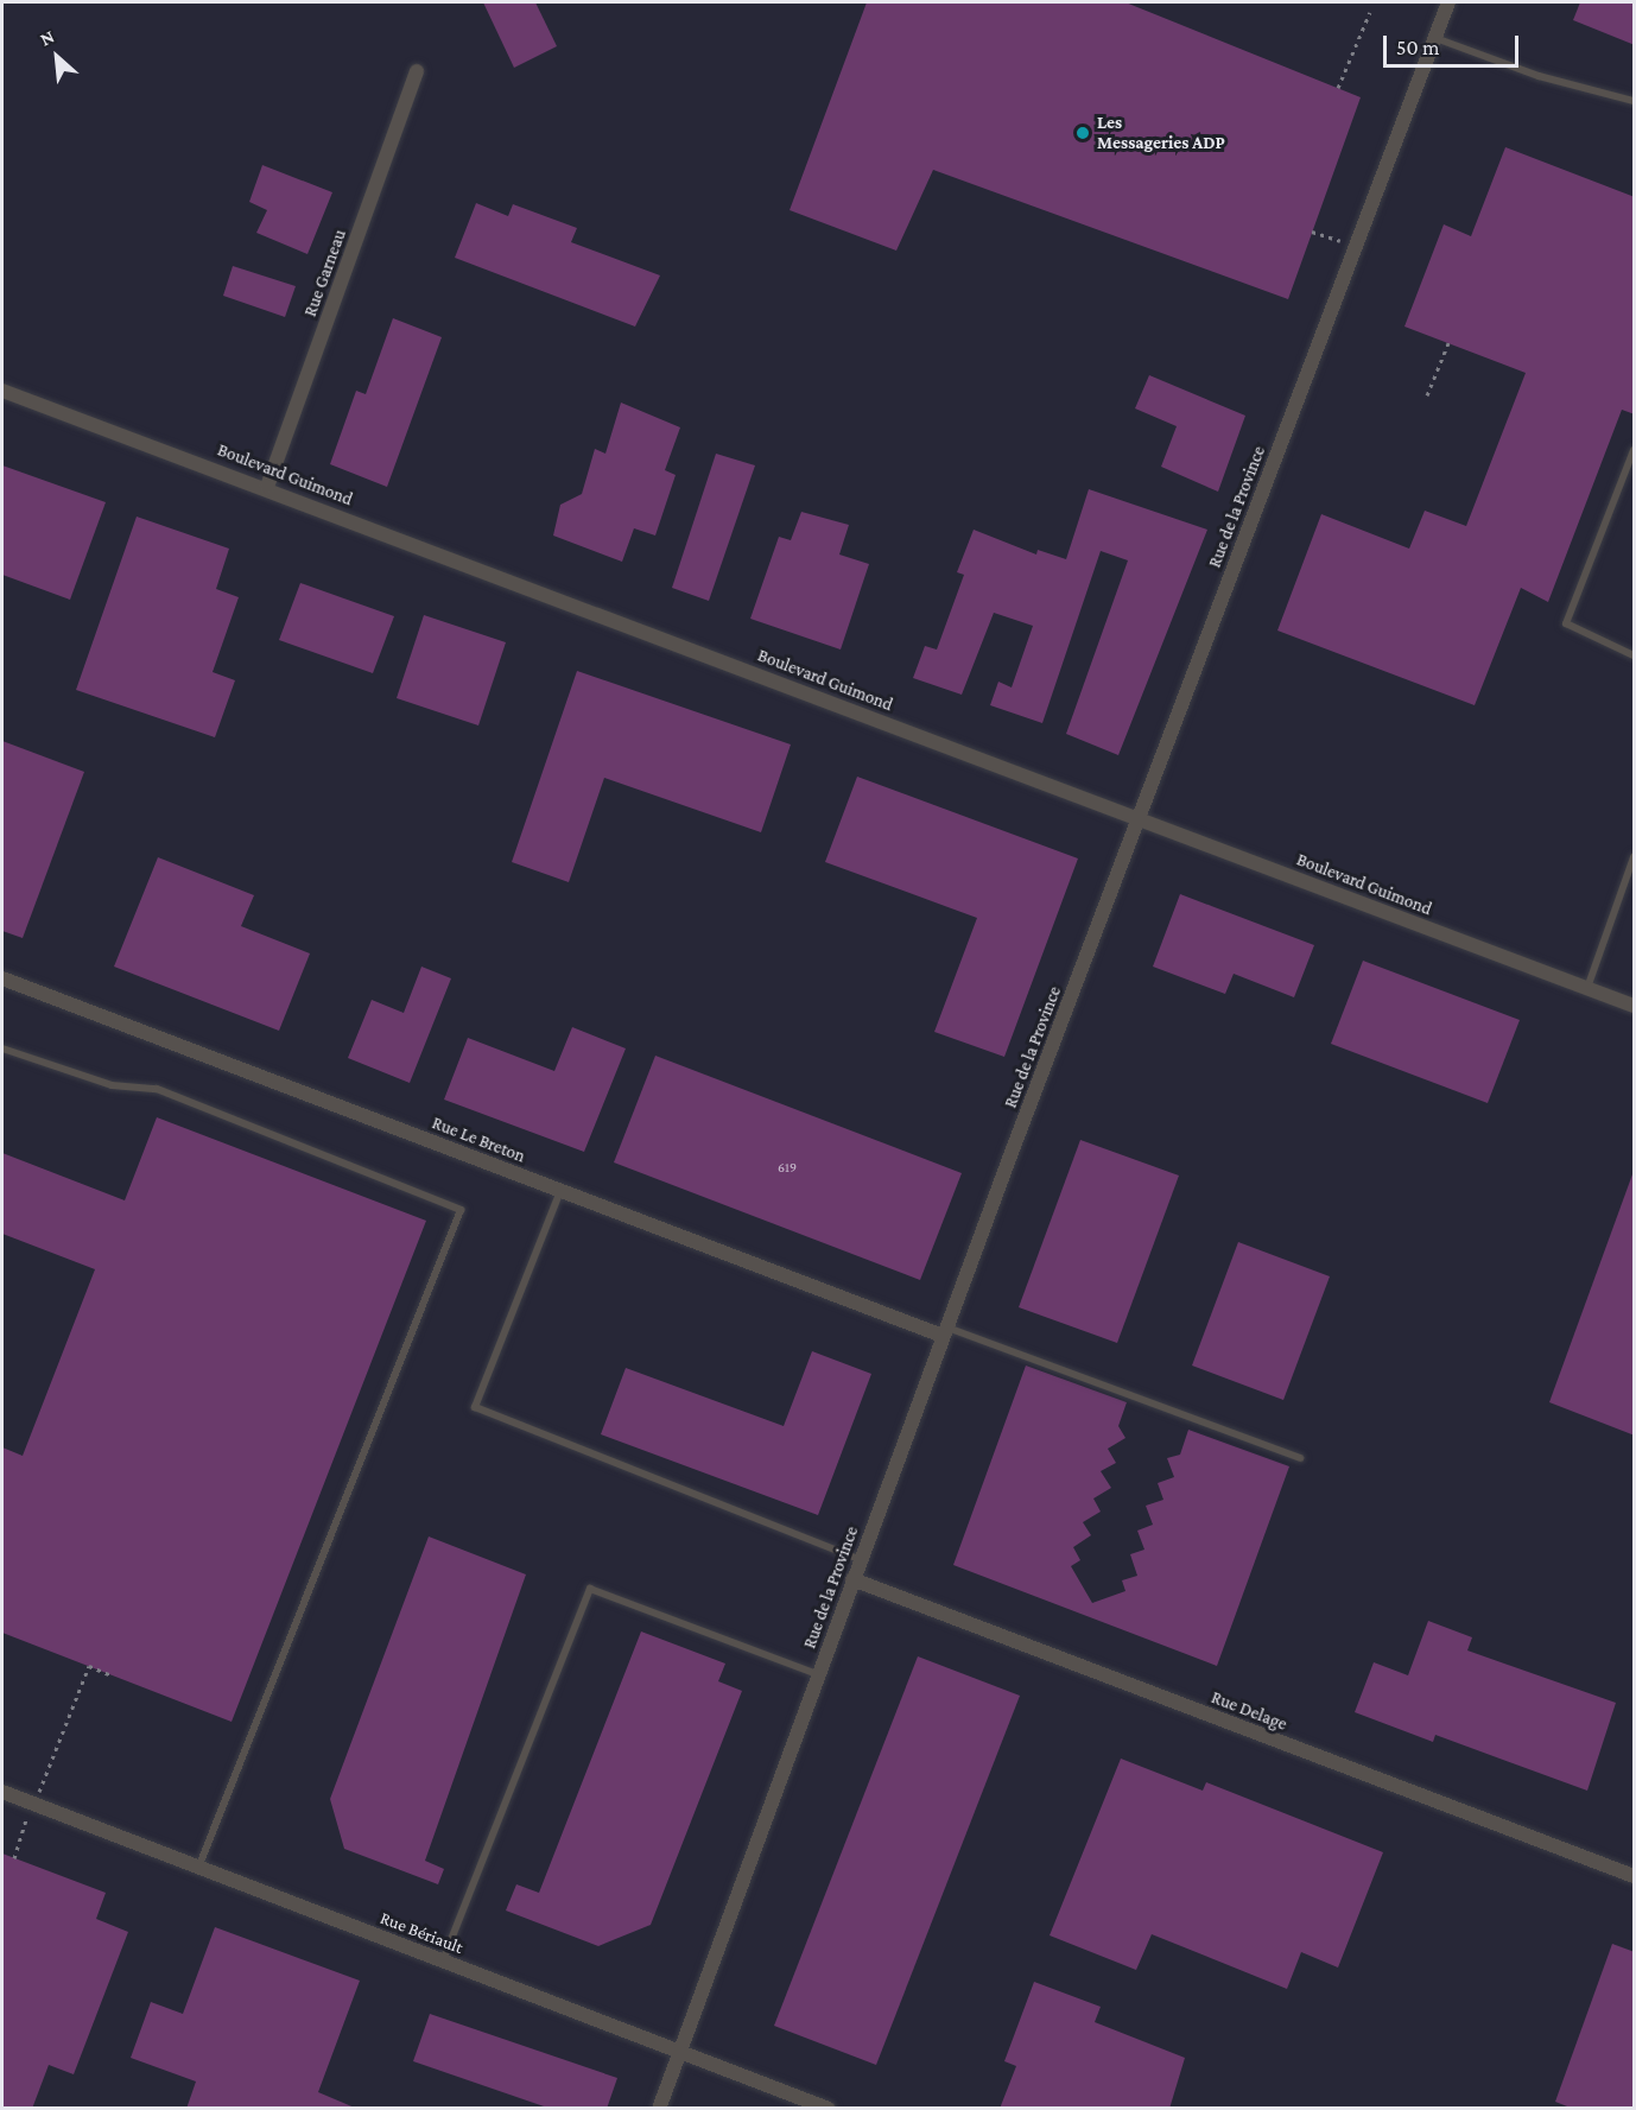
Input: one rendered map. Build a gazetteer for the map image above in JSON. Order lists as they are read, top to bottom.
{
  "streets": {
    "street": [
      "Rue Garneau",
      "Boulevard Guimond",
      "Rue de la Province",
      "Rue Le Breton",
      "Rue Delage",
      "Rue Bériault"
    ]
  },
  "crossings": [
    ["Rue Garneau", "Boulevard Guimond"],
    ["Boulevard Guimond", "Rue de la Province"],
    ["Rue de la Province", "Rue Le Breton"],
    ["Rue de la Province", "Rue Delage"],
    ["Rue de la Province", "Rue Bériault"]
  ],
  "places": ["Les Messageries ADP"],
  "house_numbers": ["619"],
  "scale_bar": "50 m",
  "north": "top left"
}
